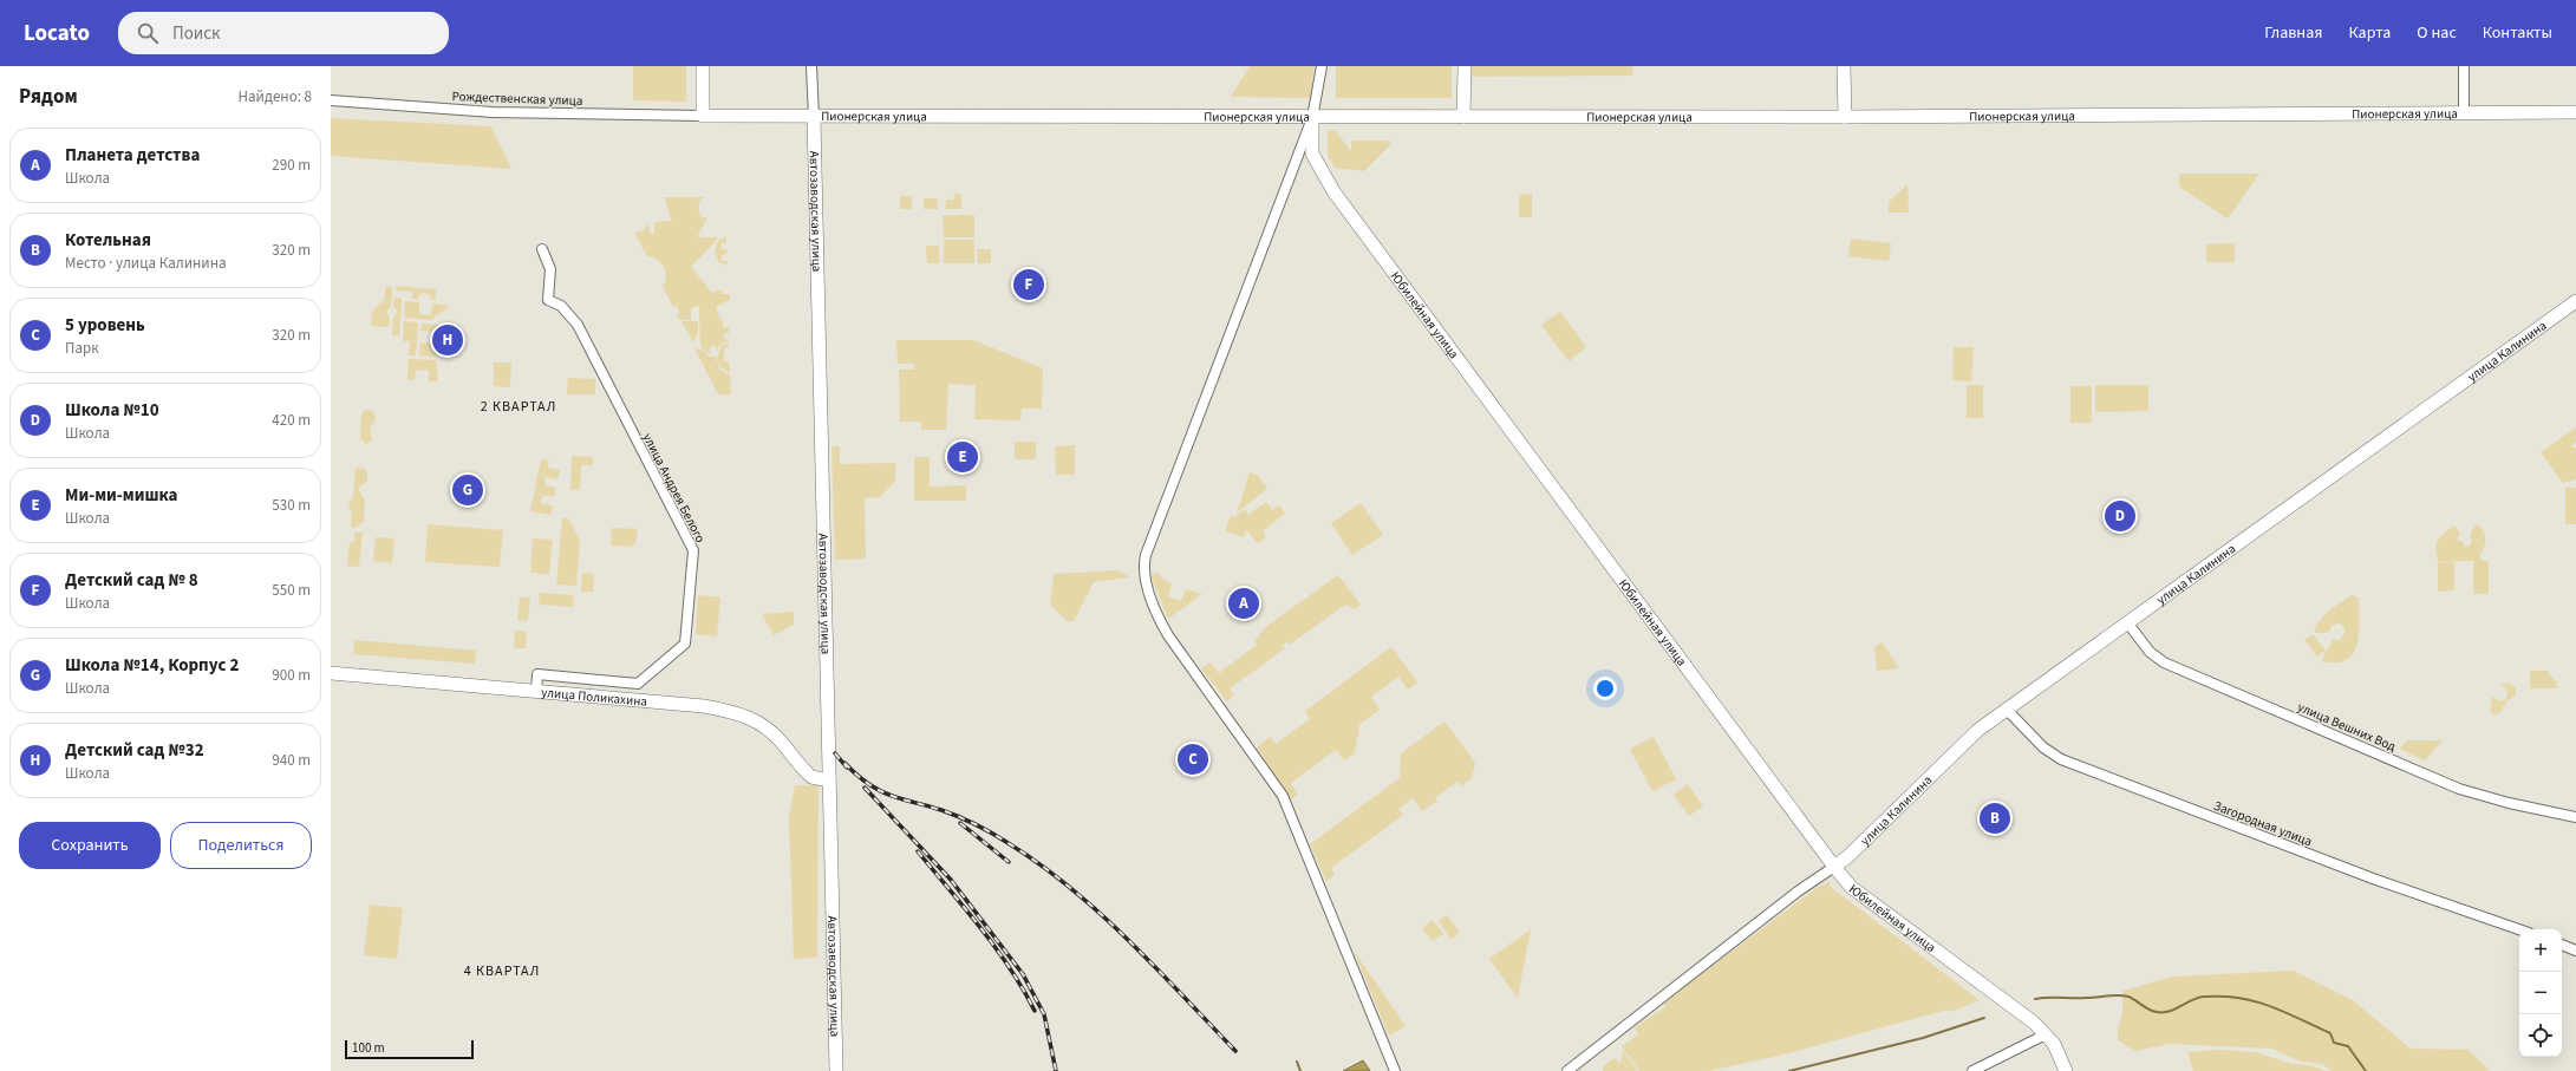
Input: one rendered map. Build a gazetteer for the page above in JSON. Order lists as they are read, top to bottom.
{
  "streets": {
    "street": [
      "Рождественская улица",
      "Пионерская улица",
      "Автозаводская улица",
      "Юбилейная улица",
      "улица Калинина",
      "улица Андрея Белого",
      "улица Поликахина",
      "улица Вешних Вод",
      "Загородная улица"
    ]
  },
  "crossings": [
    ["Рождественская улица", "Пионерская улица"],
    ["Пионерская улица", "Автозаводская улица"],
    ["Пионерская улица", "Юбилейная улица"],
    ["Автозаводская улица", "улица Поликахина"],
    ["Юбилейная улица", "улица Калинина"],
    ["улица Калинина", "улица Вешних Вод"],
    ["улица Калинина", "Загородная улица"],
    ["улица Андрея Белого", "улица Поликахина"]
  ],
  "districts": ["2 КВАРТАЛ", "4 КВАРТАЛ"],
  "scale_bar": "100 m",
  "page": {
    "header": "Locato",
    "search": "Поиск",
    "nav": [
      "Главная",
      "Карта",
      "О нас",
      "Контакты"
    ],
    "heading": ["Рядом", "Найдено: 8"],
    "list": [
      {
        "mark": "A",
        "name": "Планета детства",
        "note": "Школа",
        "value": "290 m"
      },
      {
        "mark": "B",
        "name": "Котельная",
        "note": "Место · улица Калинина",
        "value": "320 m"
      },
      {
        "mark": "C",
        "name": "5 уровень",
        "note": "Парк",
        "value": "320 m"
      },
      {
        "mark": "D",
        "name": "Школа №10",
        "note": "Школа",
        "value": "420 m"
      },
      {
        "mark": "E",
        "name": "Ми-ми-мишка",
        "note": "Школа",
        "value": "530 m"
      },
      {
        "mark": "F",
        "name": "Детский сад № 8",
        "note": "Школа",
        "value": "550 m"
      },
      {
        "mark": "G",
        "name": "Школа №14, Корпус 2",
        "note": "Школа",
        "value": "900 m"
      },
      {
        "mark": "H",
        "name": "Детский сад №32",
        "note": "Школа",
        "value": "940 m"
      }
    ],
    "pins": [
      "F",
      "H",
      "E",
      "G",
      "D",
      "A",
      "C",
      "B"
    ],
    "buttons": ["Сохранить", "Поделиться"],
    "map_buttons": ["+", "−"],
    "scale": "100 m"
  }
}
